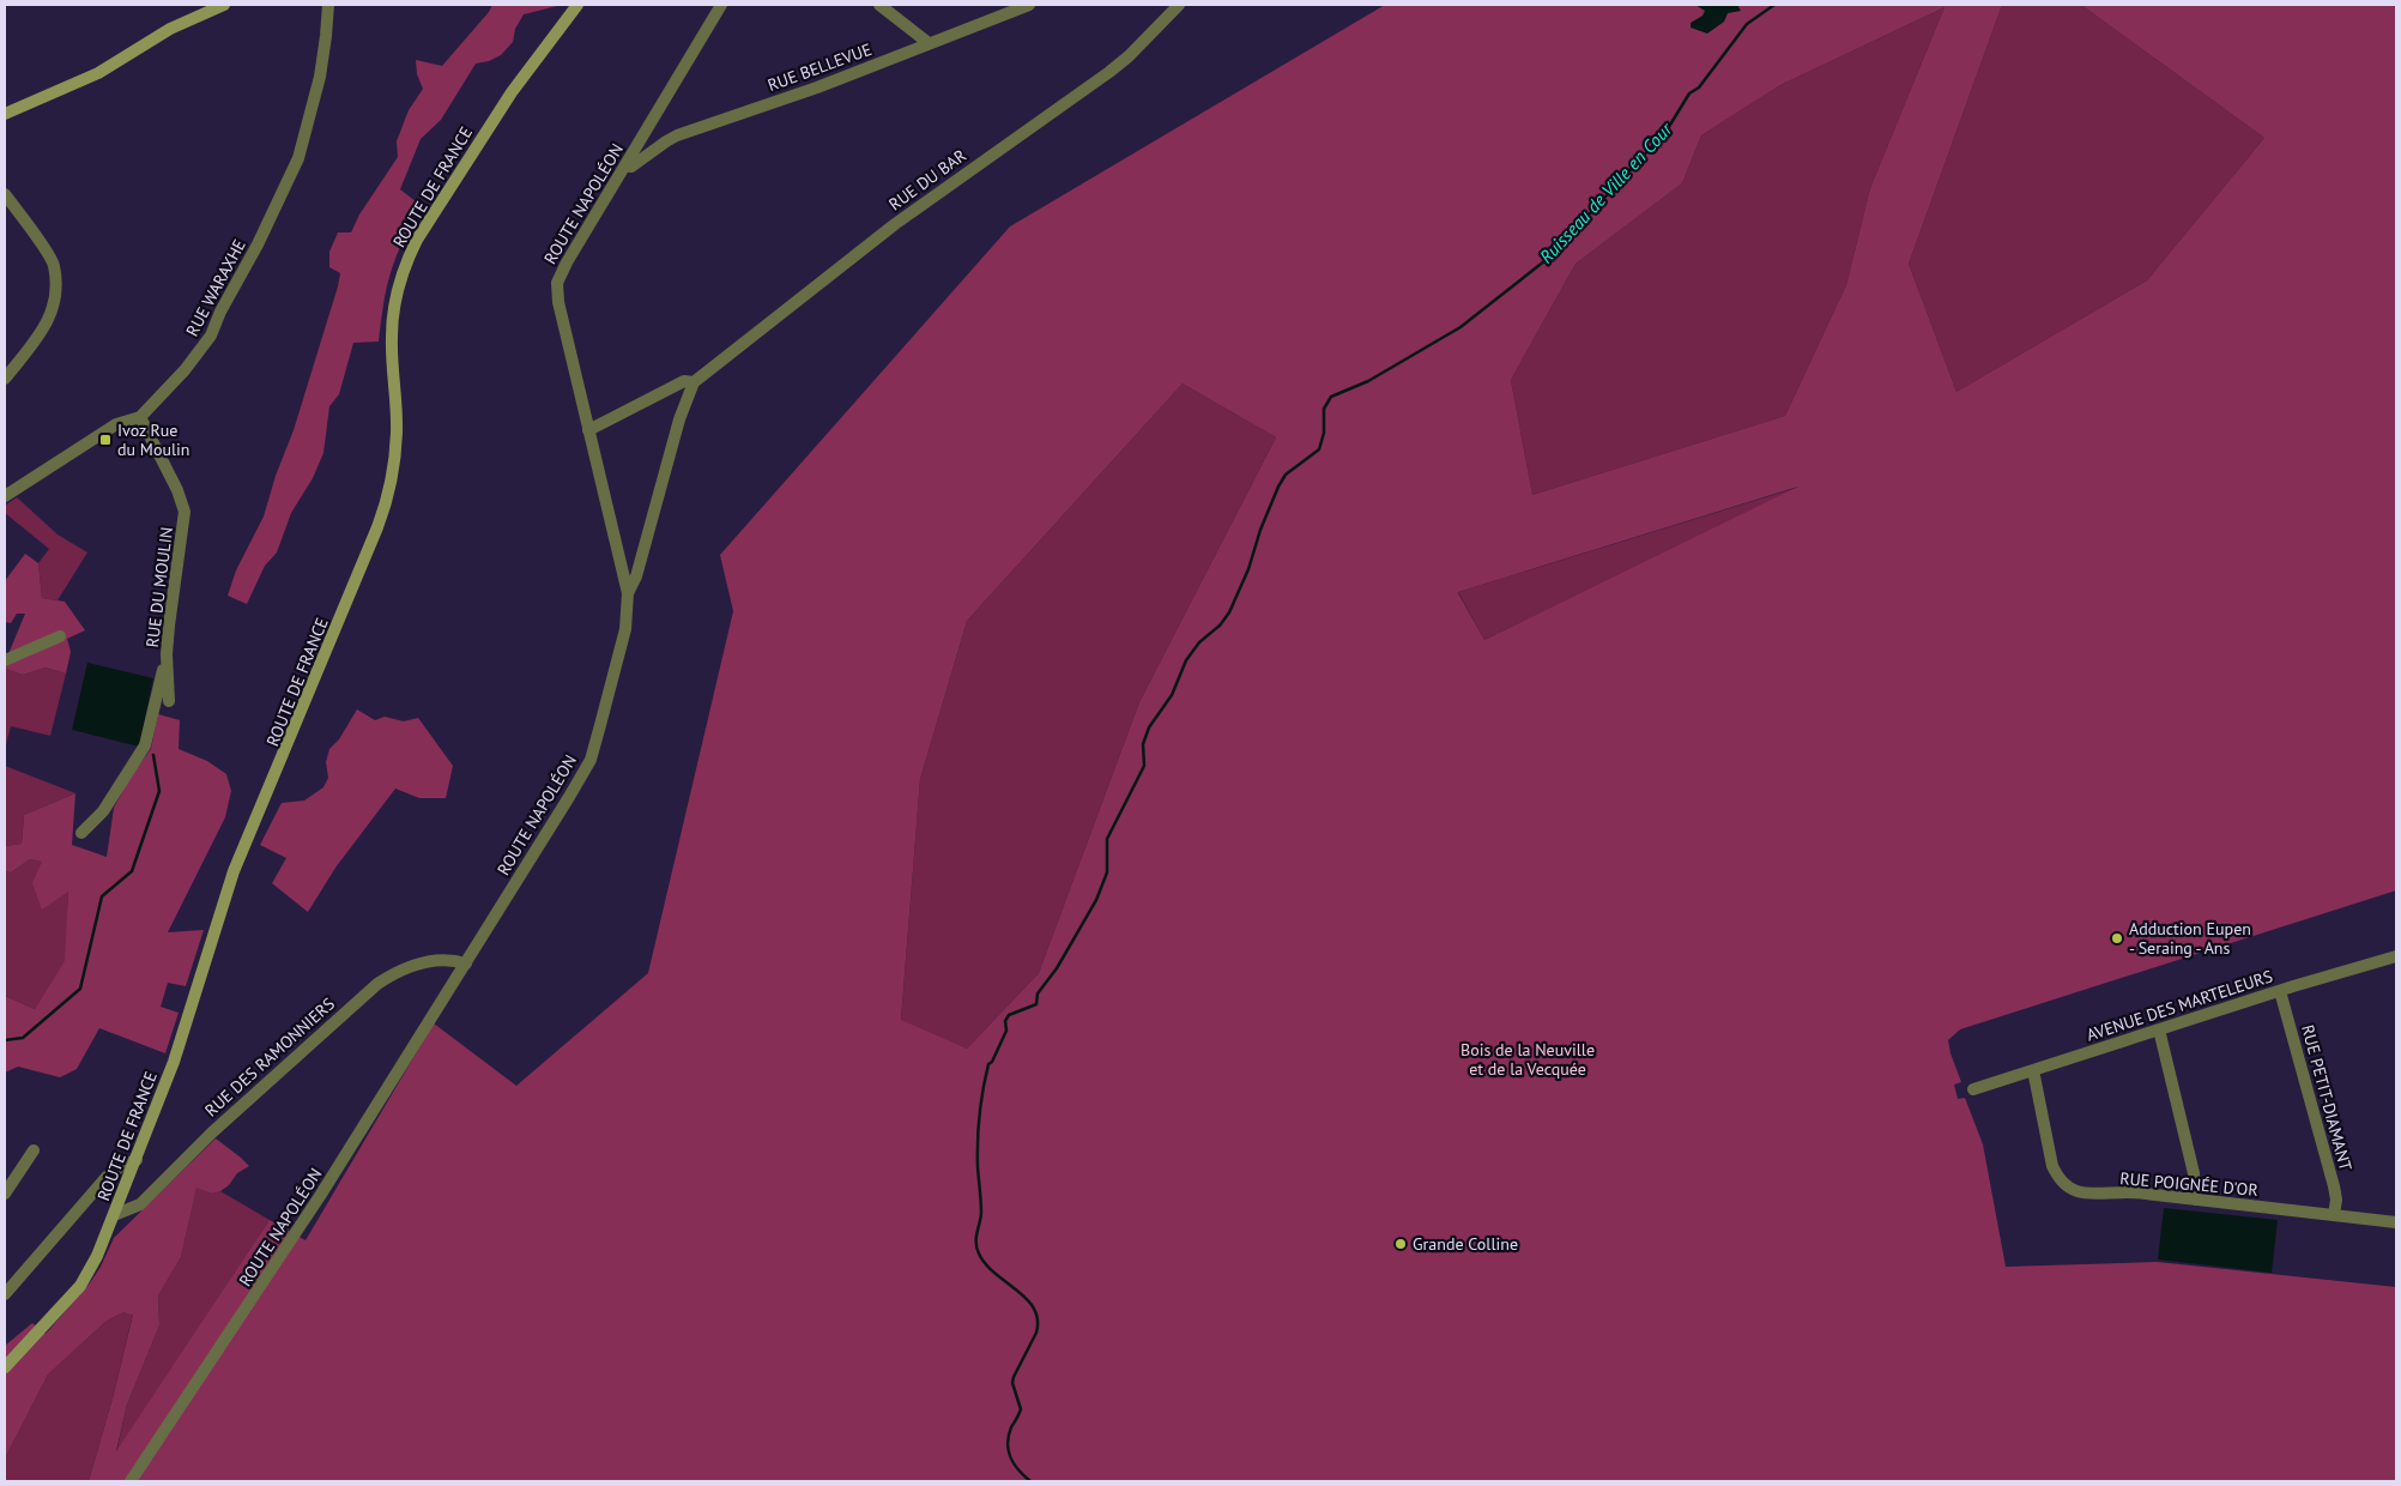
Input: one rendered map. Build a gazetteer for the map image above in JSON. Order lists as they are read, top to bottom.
{
  "streets": {
    "main road": ["ROUTE DE FRANCE"],
    "street": [
      "RUE BELLEVUE",
      "RUE DU BAR",
      "ROUTE NAPOLÉON",
      "RUE WARAXHE",
      "RUE DU MOULIN",
      "AVENUE DES MARTELEURS",
      "RUE DES RAMONNIERS",
      "RUE PETIT-DIAMANT",
      "RUE POIGNÉE D'OR"
    ]
  },
  "crossings": [
    ["RUE BELLEVUE", "ROUTE NAPOLÉON"],
    ["RUE DU BAR", "ROUTE NAPOLÉON"],
    ["ROUTE DE FRANCE", "RUE DES RAMONNIERS"],
    ["ROUTE NAPOLÉON", "RUE DES RAMONNIERS"],
    ["RUE WARAXHE", "RUE DU MOULIN"],
    ["AVENUE DES MARTELEURS", "RUE PETIT-DIAMANT"],
    ["AVENUE DES MARTELEURS", "RUE POIGNÉE D'OR"],
    ["RUE PETIT-DIAMANT", "RUE POIGNÉE D'OR"]
  ],
  "water": ["Ruisseau de Ville en Cour"],
  "parks": ["Bois de la Neuville et de la Vecquée"],
  "places": {
    "transit": ["Ivoz Rue du Moulin"],
    "other": ["Adduction Eupen - Seraing - Ans", "Grande Colline"]
  }
}
